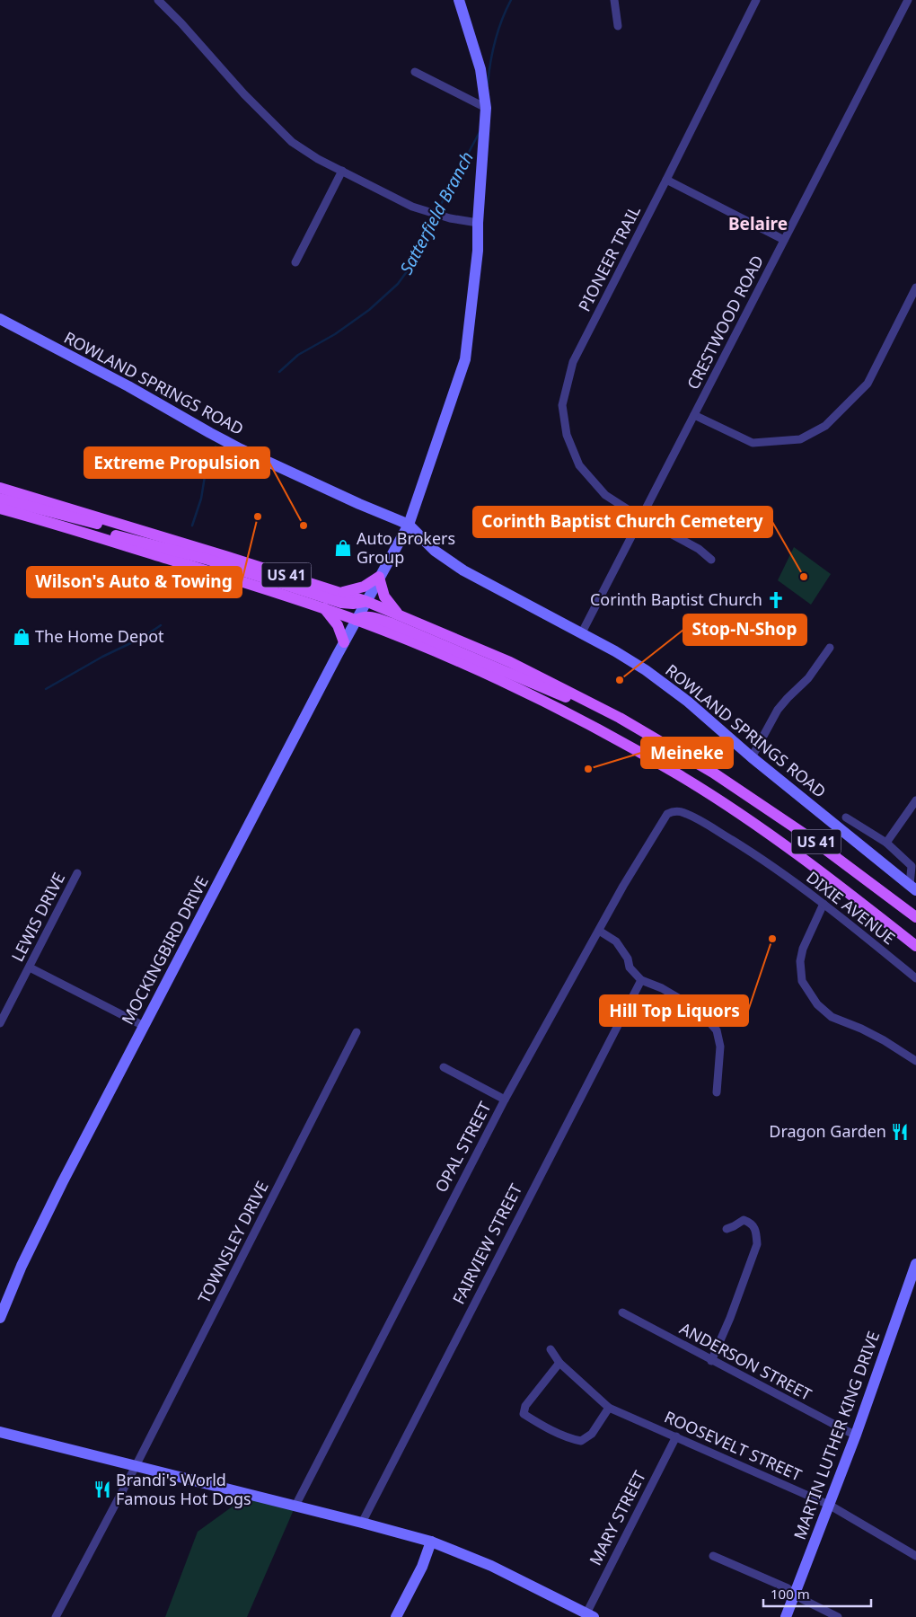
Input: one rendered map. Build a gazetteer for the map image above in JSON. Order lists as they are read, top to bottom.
{
  "streets": {
    "main road": ["US 41"],
    "street": [
      "PIONEER TRAIL",
      "CRESTWOOD ROAD",
      "ROWLAND SPRINGS ROAD",
      "DIXIE AVENUE",
      "LEWIS DRIVE",
      "MOCKINGBIRD DRIVE",
      "OPAL STREET",
      "TOWNSLEY DRIVE",
      "FAIRVIEW STREET",
      "ANDERSON STREET",
      "MARTIN LUTHER KING DRIVE",
      "ROOSEVELT STREET",
      "MARY STREET"
    ]
  },
  "crossings": [
    ["PIONEER TRAIL", "CRESTWOOD ROAD"],
    ["CRESTWOOD ROAD", "ROWLAND SPRINGS ROAD"],
    ["ROWLAND SPRINGS ROAD", "MOCKINGBIRD DRIVE"],
    ["US 41", "MOCKINGBIRD DRIVE"],
    ["DIXIE AVENUE", "OPAL STREET"],
    ["ANDERSON STREET", "MARTIN LUTHER KING DRIVE"],
    ["MARTIN LUTHER KING DRIVE", "ROOSEVELT STREET"],
    ["ROOSEVELT STREET", "MARY STREET"]
  ],
  "districts": ["Belaire"],
  "water": ["Satterfield Branch"],
  "places": {
    "other": [
      "Wilson's Auto & Towing",
      "Extreme Propulsion",
      "Corinth Baptist Church Cemetery",
      "Stop-N-Shop",
      "Meineke",
      "Hill Top Liquors"
    ],
    "shop": ["Auto Brokers Group", "The Home Depot"],
    "church": ["Corinth Baptist Church"],
    "restaurant": ["Dragon Garden", "Brandi's World Famous Hot Dogs"]
  },
  "scale_bar": "100 m"
}
